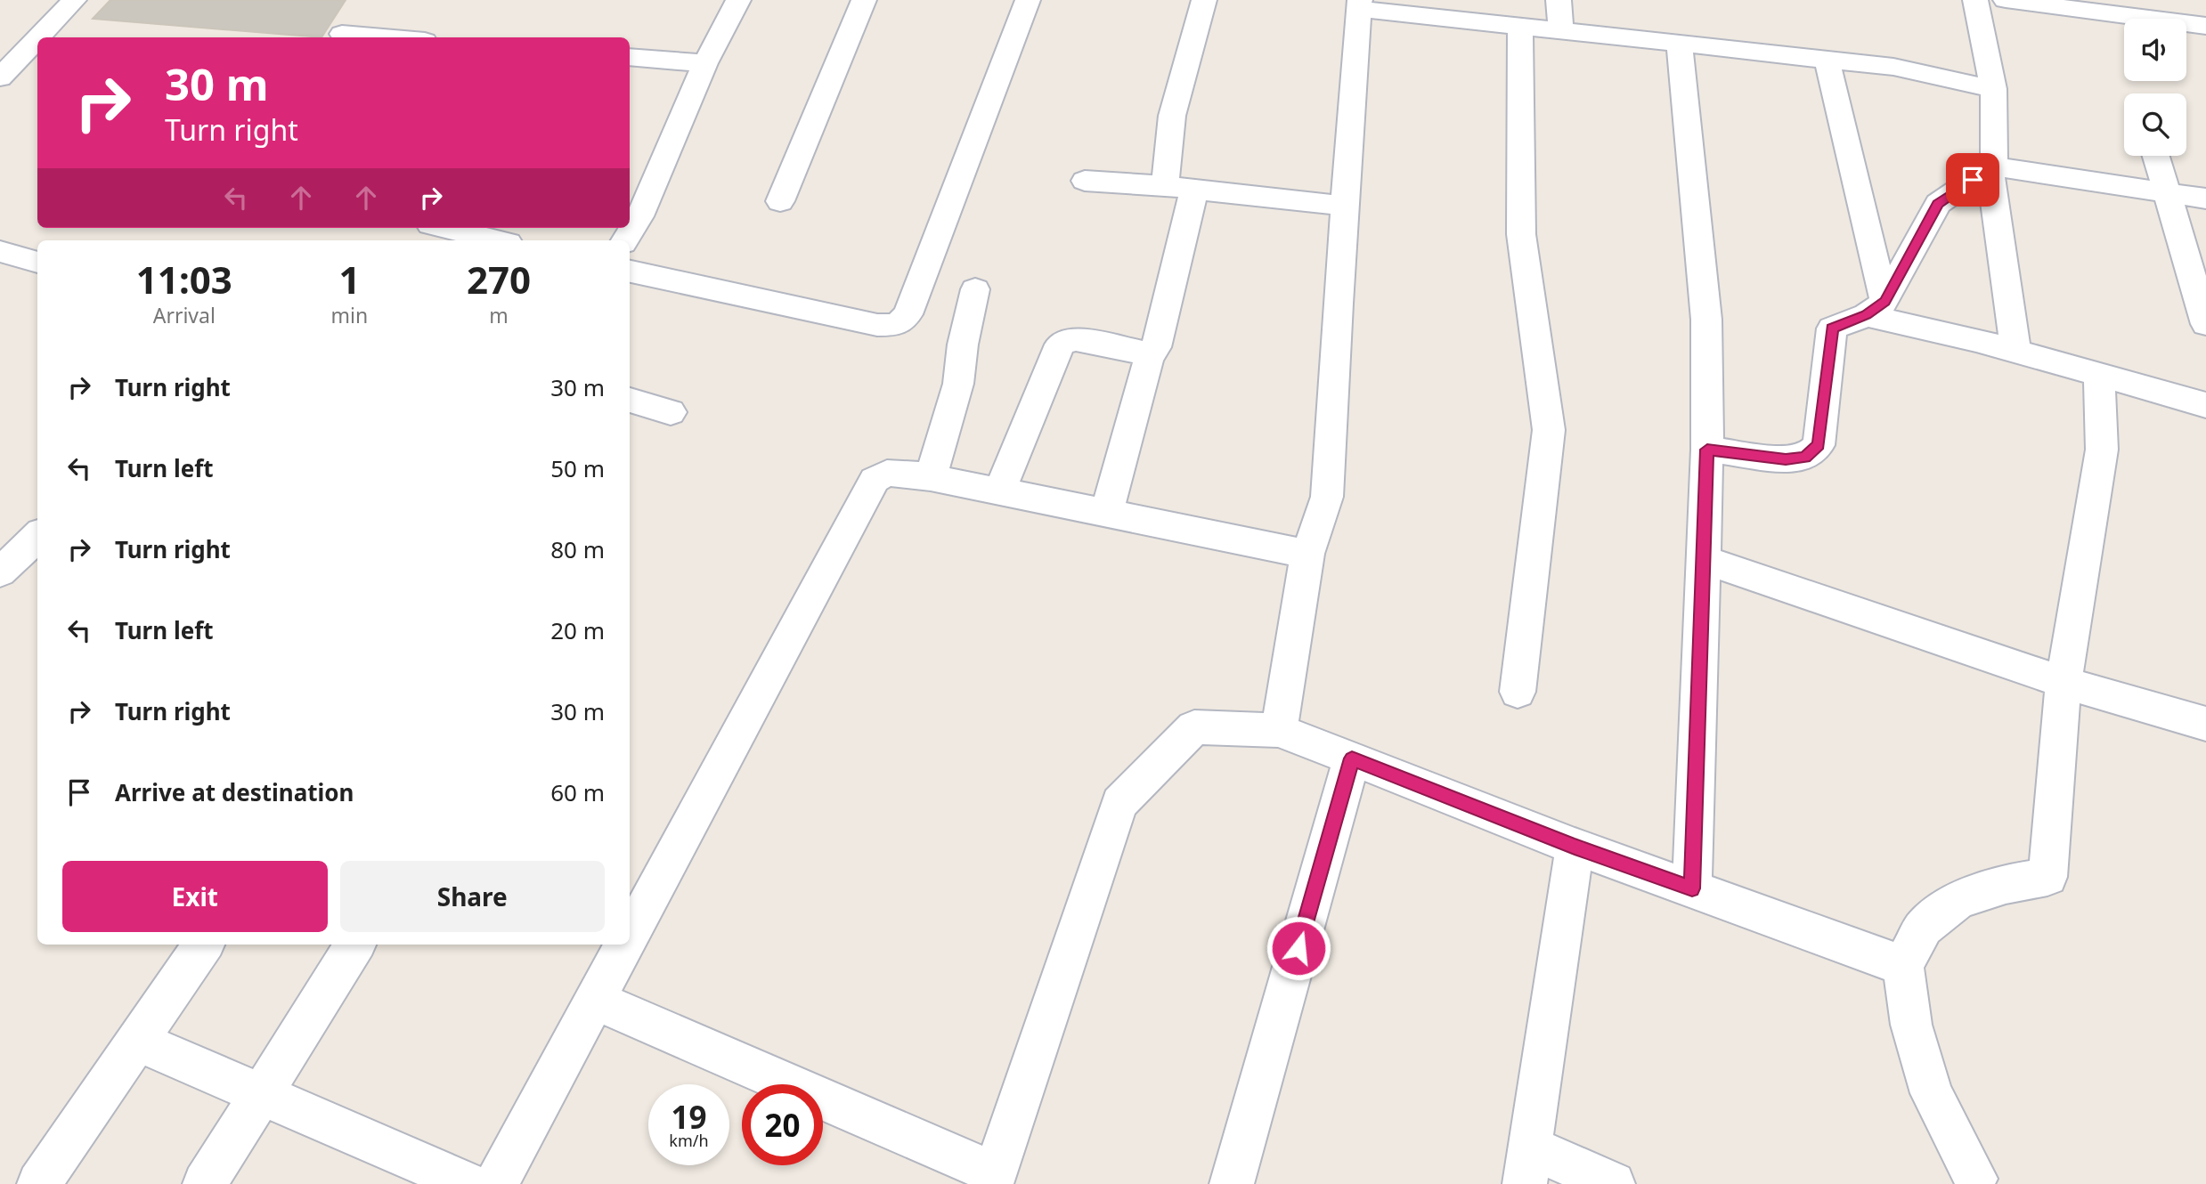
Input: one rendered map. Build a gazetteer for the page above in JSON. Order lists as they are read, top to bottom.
{
  "page": {
    "turn": ["30 m", "Turn right"],
    "eta": [
      "11:03",
      "Arrival",
      "1",
      "min",
      "270",
      "m"
    ],
    "list": [
      {
        "name": "Turn right",
        "value": "30 m"
      },
      {
        "name": "Turn left",
        "value": "50 m"
      },
      {
        "name": "Turn right",
        "value": "80 m"
      },
      {
        "name": "Turn left",
        "value": "20 m"
      },
      {
        "name": "Turn right",
        "value": "30 m"
      },
      {
        "name": "Arrive at destination",
        "value": "60 m"
      }
    ],
    "buttons": ["Exit", "Share"],
    "speed": "19 km/h",
    "limit": "20"
  }
}
